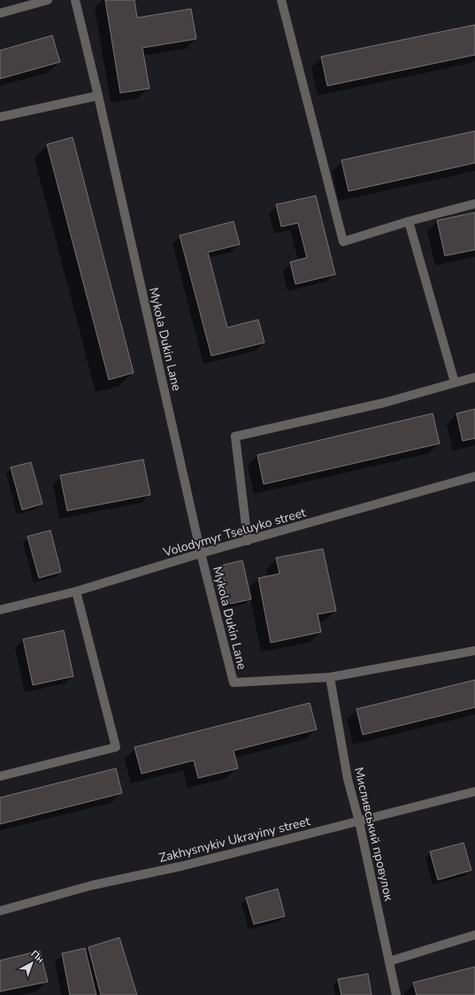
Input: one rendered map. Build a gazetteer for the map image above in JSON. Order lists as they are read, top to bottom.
{
  "streets": {
    "street": [
      "Mykola Dukin Lane",
      "Volodymyr Tseluyko street",
      "Мисливський провулок",
      "Zakhysnykiv Ukrayiny street"
    ]
  },
  "crossings": [
    ["Mykola Dukin Lane", "Volodymyr Tseluyko street"],
    ["Mykola Dukin Lane", "Мисливський провулок"],
    ["Мисливський провулок", "Zakhysnykiv Ukrayiny street"]
  ],
  "north": "top right"
}
